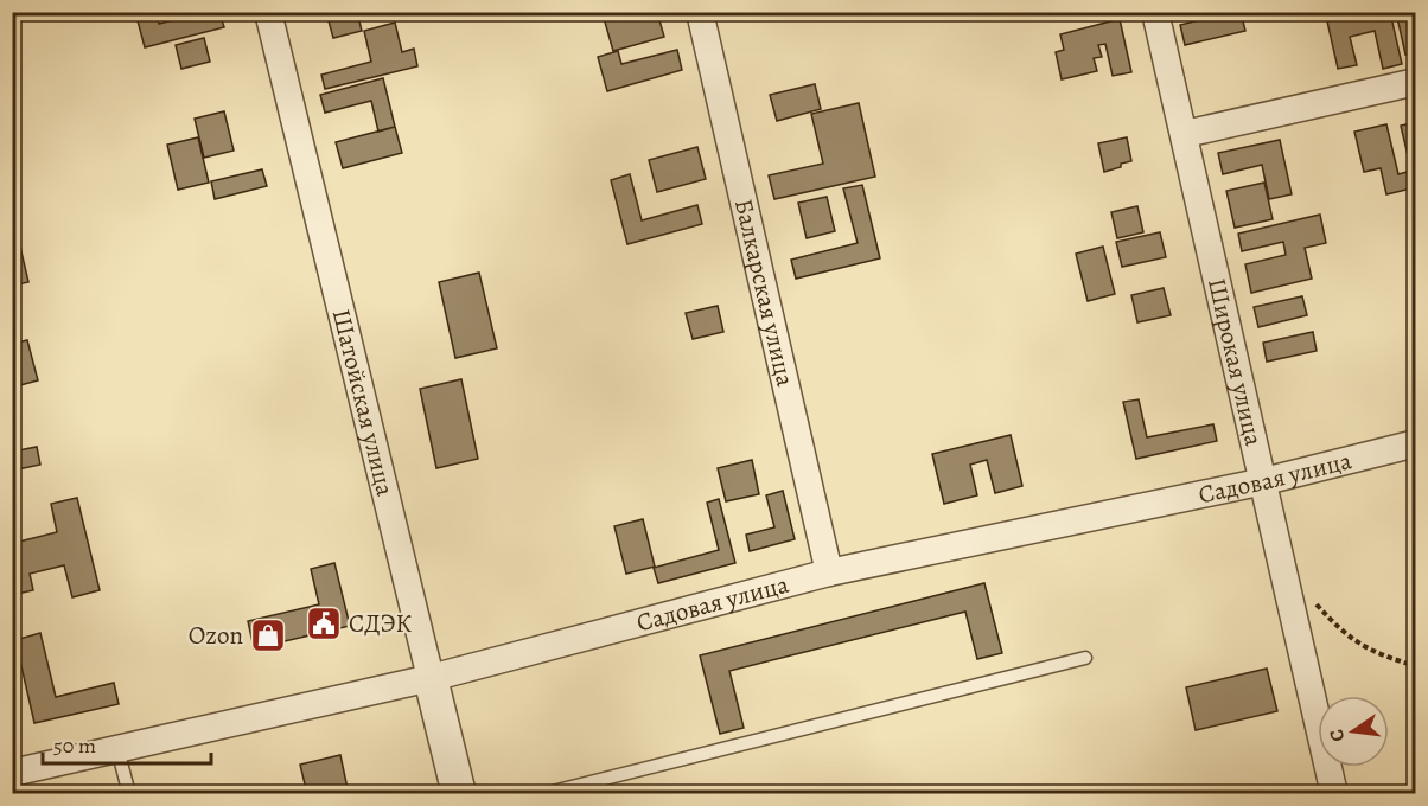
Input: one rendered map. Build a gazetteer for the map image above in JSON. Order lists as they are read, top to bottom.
{
  "streets": {
    "street": [
      "Балкарская улица",
      "Широкая улица",
      "Шатойская улица",
      "Садовая улица"
    ]
  },
  "crossings": [
    ["Балкарская улица", "Садовая улица"],
    ["Широкая улица", "Садовая улица"],
    ["Шатойская улица", "Садовая улица"]
  ],
  "places": {
    "public building": ["СДЭК"],
    "shop": ["Ozon"]
  },
  "scale_bar": "50 m",
  "north": "left"
}
